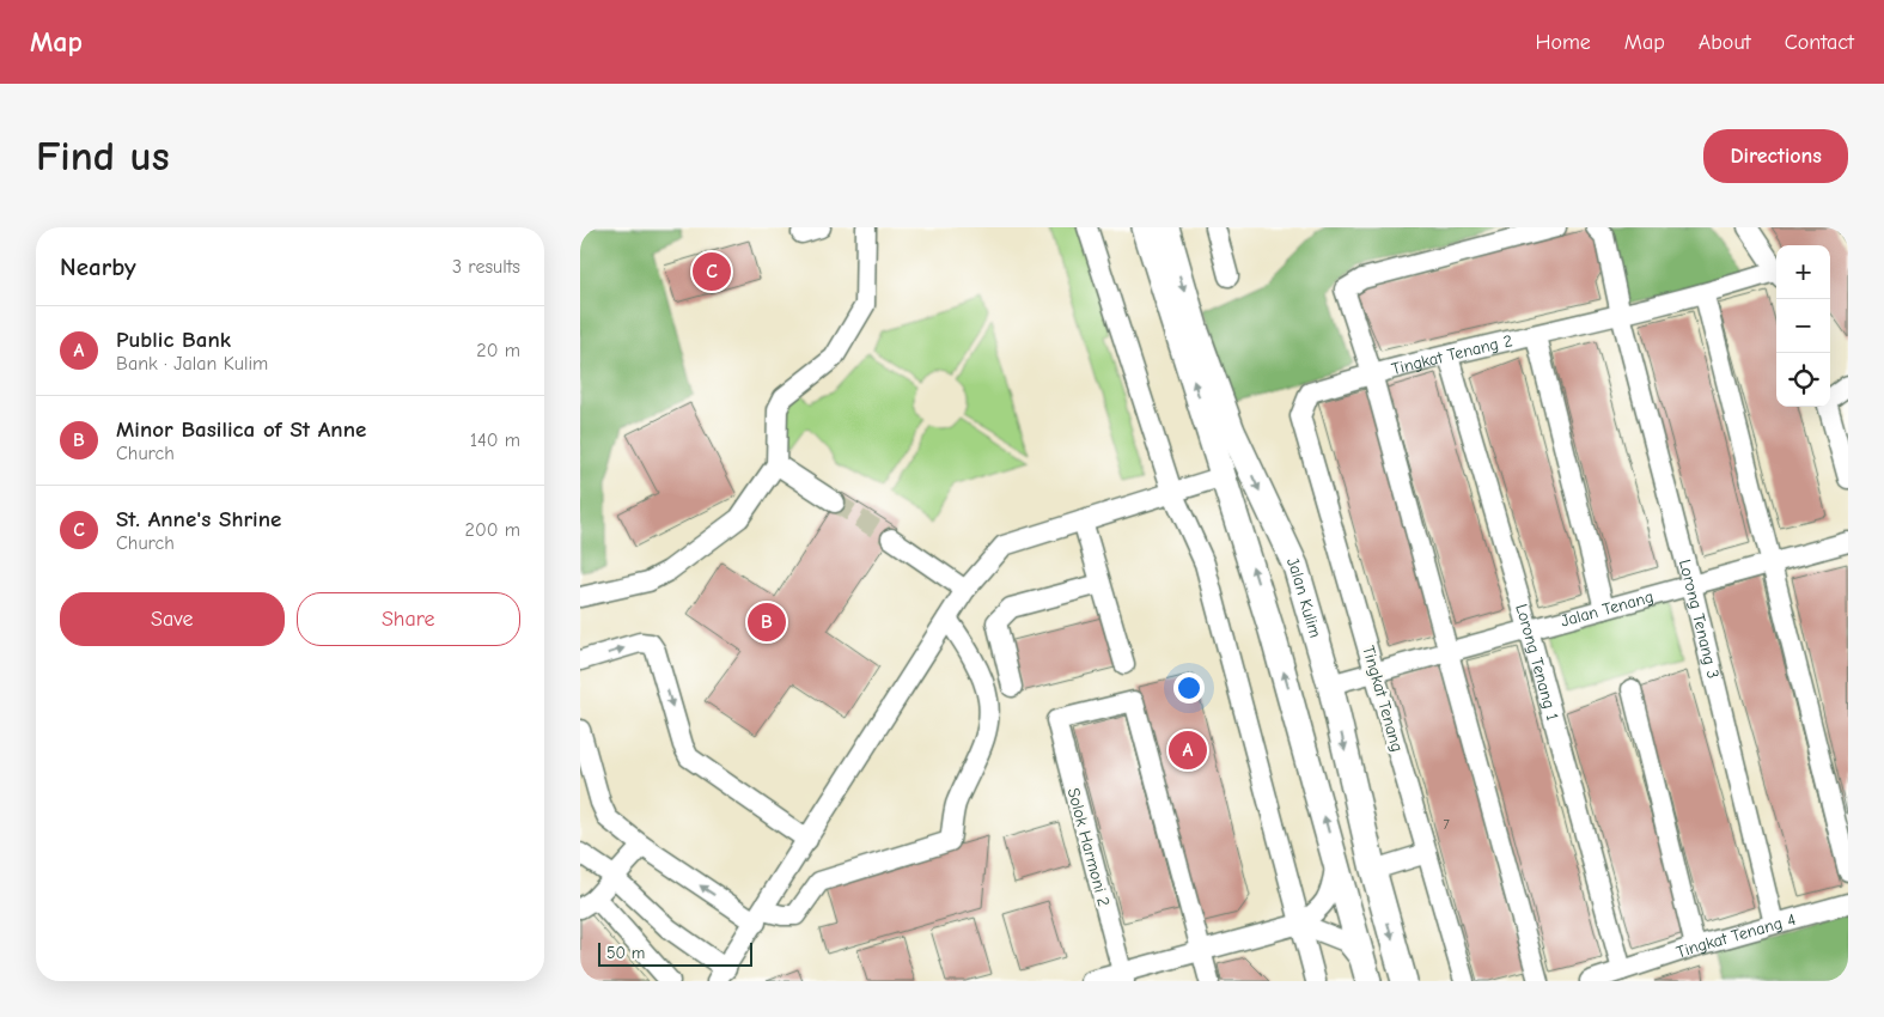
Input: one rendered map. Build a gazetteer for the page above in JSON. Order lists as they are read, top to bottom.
{
  "streets": {
    "main road": ["Jalan Kulim"],
    "street": [
      "Tingkat Tenang 2",
      "Jalan Tenang",
      "Lorong Tenang 3",
      "Lorong Tenang 1",
      "Tingkat Tenang",
      "Solok Harmoni 2",
      "Tingkat Tenang 4"
    ]
  },
  "crossings": [
    ["Tingkat Tenang 2", "Lorong Tenang 3"],
    ["Tingkat Tenang 2", "Lorong Tenang 1"],
    ["Tingkat Tenang 2", "Tingkat Tenang"],
    ["Jalan Kulim", "Jalan Tenang"],
    ["Jalan Tenang", "Lorong Tenang 3"],
    ["Jalan Tenang", "Lorong Tenang 1"],
    ["Jalan Tenang", "Tingkat Tenang"],
    ["Lorong Tenang 3", "Tingkat Tenang 4"],
    ["Lorong Tenang 1", "Tingkat Tenang 4"]
  ],
  "house_numbers": ["7"],
  "scale_bar": "50 m",
  "page": {
    "header": "Map",
    "nav": [
      "Home",
      "Map",
      "About",
      "Contact"
    ],
    "buttons": [
      "Directions",
      ["Save", "Share"]
    ],
    "title": "Find us",
    "heading": ["Nearby", "3 results"],
    "map_buttons": ["+", "−"],
    "pins": ["C", "B", "A"],
    "list": [
      {
        "mark": "A",
        "name": "Public Bank",
        "note": "Bank · Jalan Kulim",
        "value": "20 m"
      },
      {
        "mark": "B",
        "name": "Minor Basilica of St Anne",
        "note": "Church",
        "value": "140 m"
      },
      {
        "mark": "C",
        "name": "St. Anne's Shrine",
        "note": "Church",
        "value": "200 m"
      }
    ],
    "scale": "50 m"
  }
}
